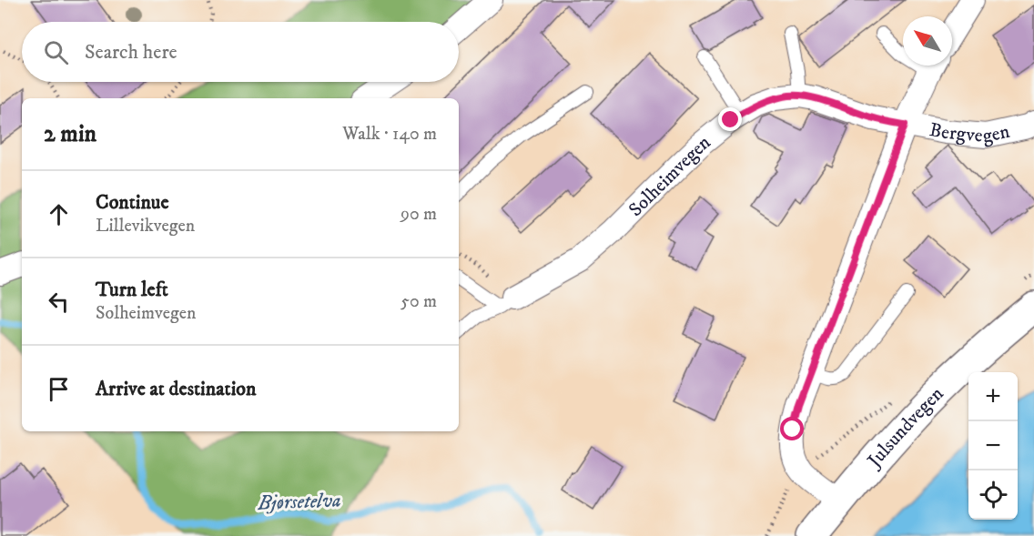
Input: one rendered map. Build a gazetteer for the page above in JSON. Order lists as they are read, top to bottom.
{
  "streets": {
    "main road": ["Julsundvegen"],
    "street": ["Bergvegen", "Solheimvegen"]
  },
  "crossings": [
    ["Bergvegen", "Solheimvegen"]
  ],
  "water": ["Bjørsetelva"],
  "north": "top left",
  "page": {
    "search": "Search here",
    "heading": ["2 min", "Walk · 140 m"],
    "list": [
      ["Continue", "Lillevikvegen", "90 m"],
      ["Turn left", "Solheimvegen", "50 m"],
      "Arrive at destination"
    ],
    "map_buttons": ["+", "−"]
  }
}
